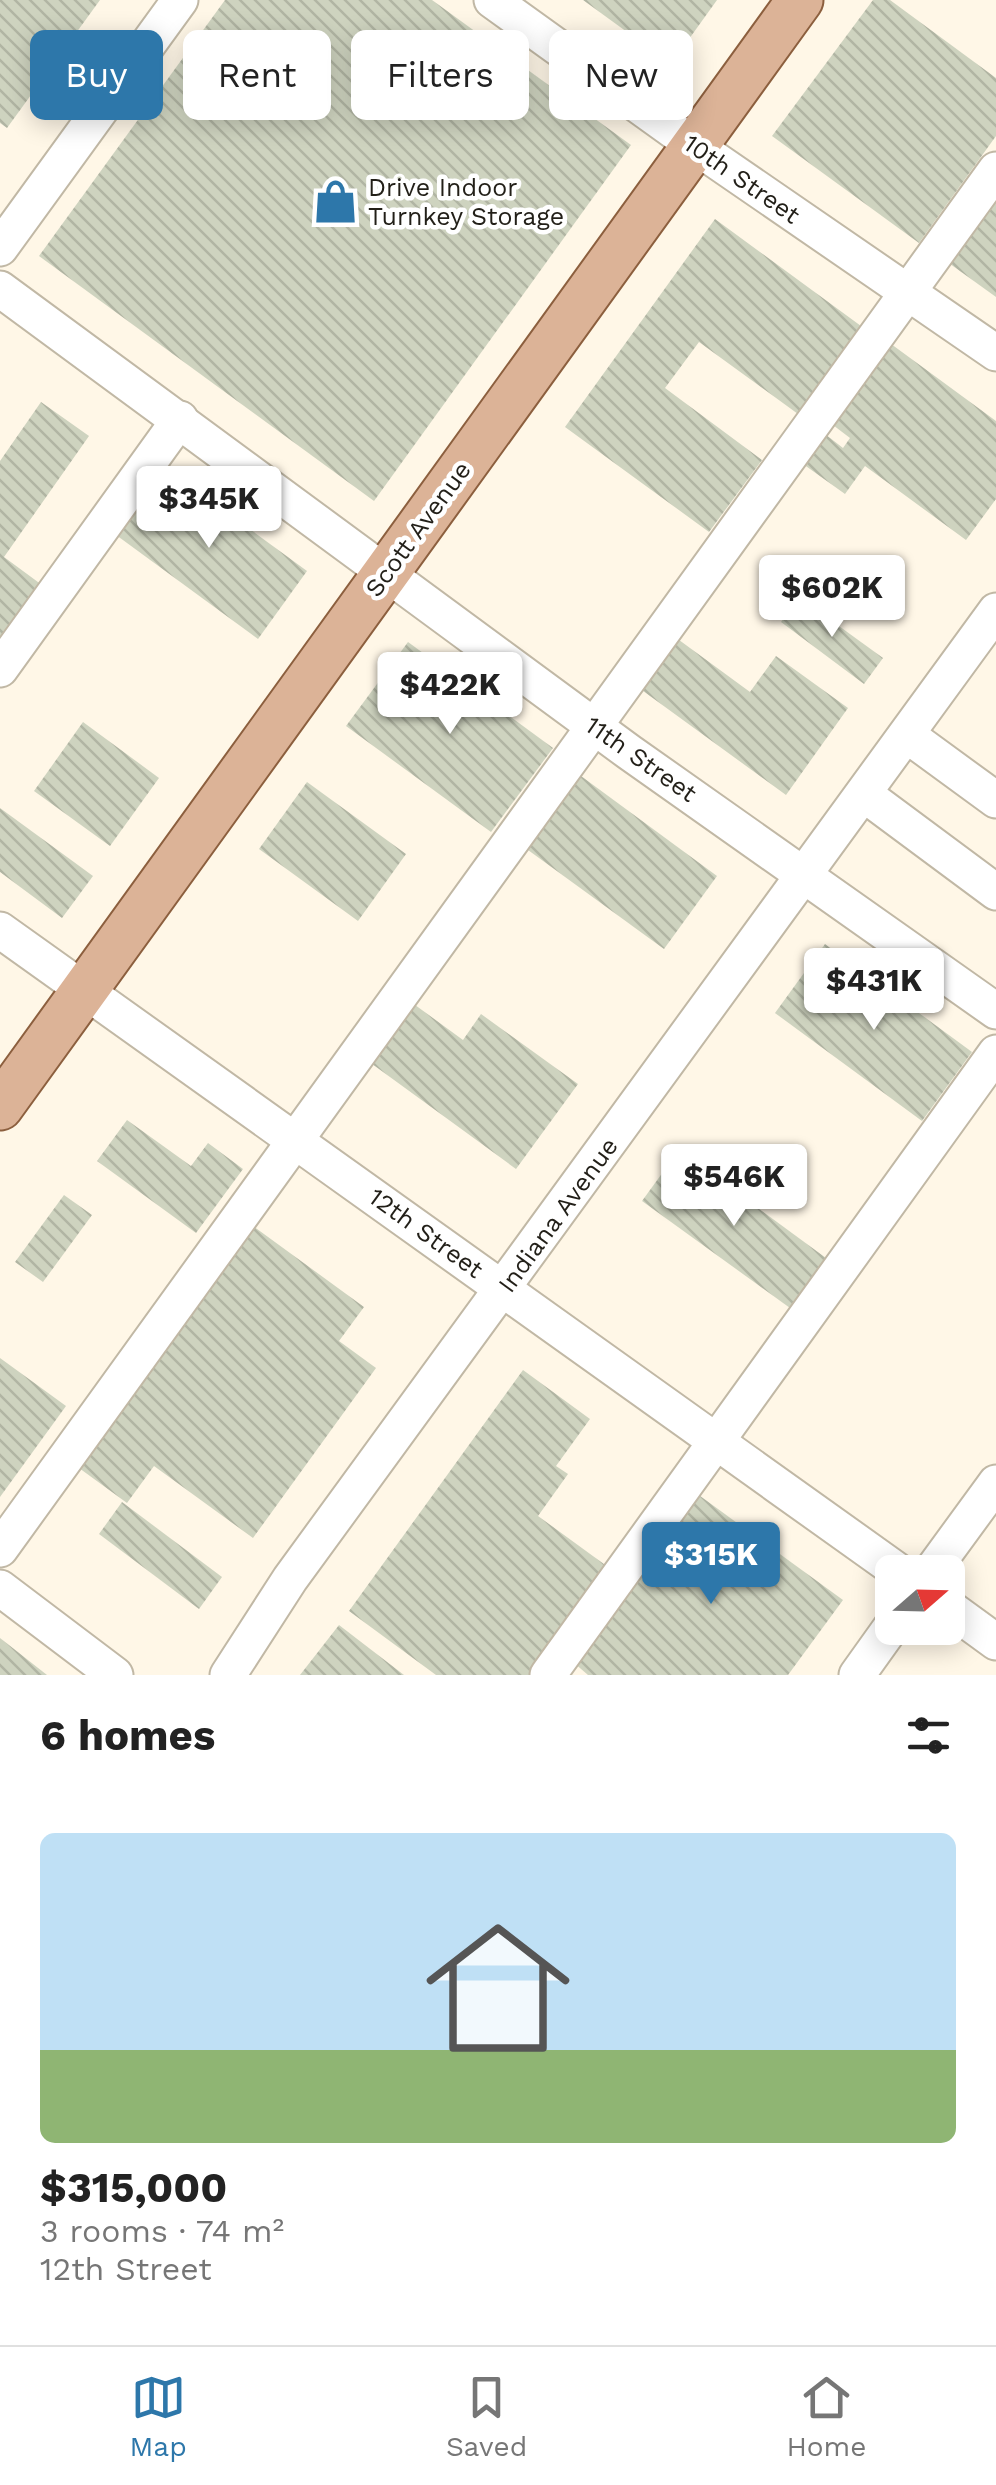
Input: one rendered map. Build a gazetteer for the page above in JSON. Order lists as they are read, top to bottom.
{
  "streets": {
    "main road": ["Scott Avenue"],
    "street": [
      "10th Street",
      "11th Street",
      "Indiana Avenue",
      "12th Street"
    ]
  },
  "crossings": [
    ["10th Street", "Scott Avenue"],
    ["Scott Avenue", "11th Street"],
    ["Scott Avenue", "12th Street"],
    ["11th Street", "Indiana Avenue"],
    ["Indiana Avenue", "12th Street"]
  ],
  "places": {
    "shop": ["Drive Indoor Turnkey Storage"]
  },
  "north": "right",
  "page": {
    "chip": [
      "Buy",
      "Rent",
      "Filters",
      "New"
    ],
    "price": [
      "$345K",
      "$602K",
      "$422K",
      "$431K",
      "$546K",
      "$315K"
    ],
    "heading": "6 homes",
    "list": [
      {
        "name": "$315,000",
        "note": "3 rooms · 74 m² · 12th Street"
      }
    ],
    "tabs": ["Map", "Saved", "Home"]
  }
}
